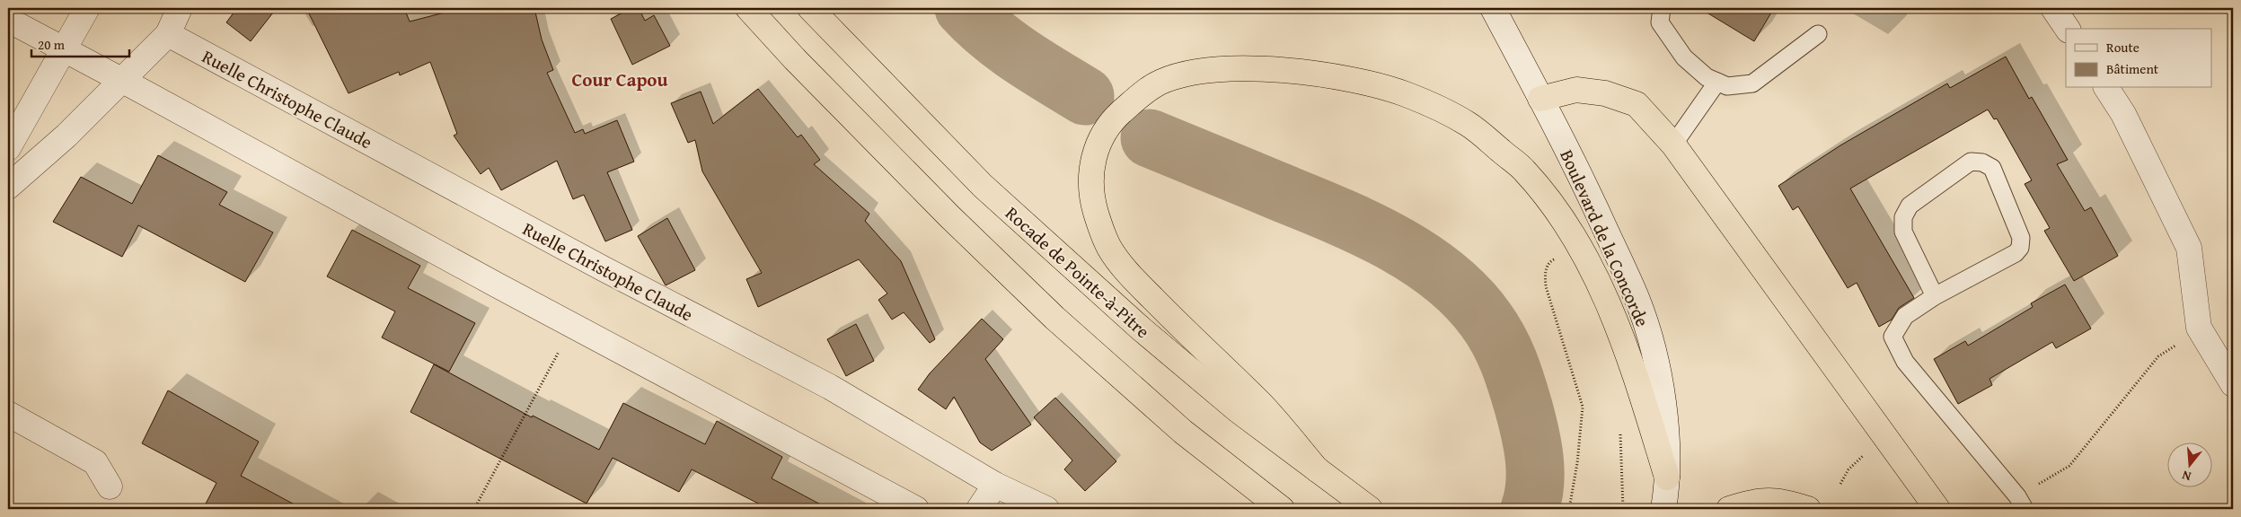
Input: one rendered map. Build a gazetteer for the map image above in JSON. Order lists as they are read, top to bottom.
{
  "streets": {
    "highway": ["Rocade de Pointe-à-Pitre"],
    "street": ["Ruelle Christophe Claude", "Boulevard de la Concorde"]
  },
  "districts": ["Cour Capou"],
  "legend": ["Route", "Bâtiment"],
  "scale_bar": "20 m",
  "north": "bottom"
}
